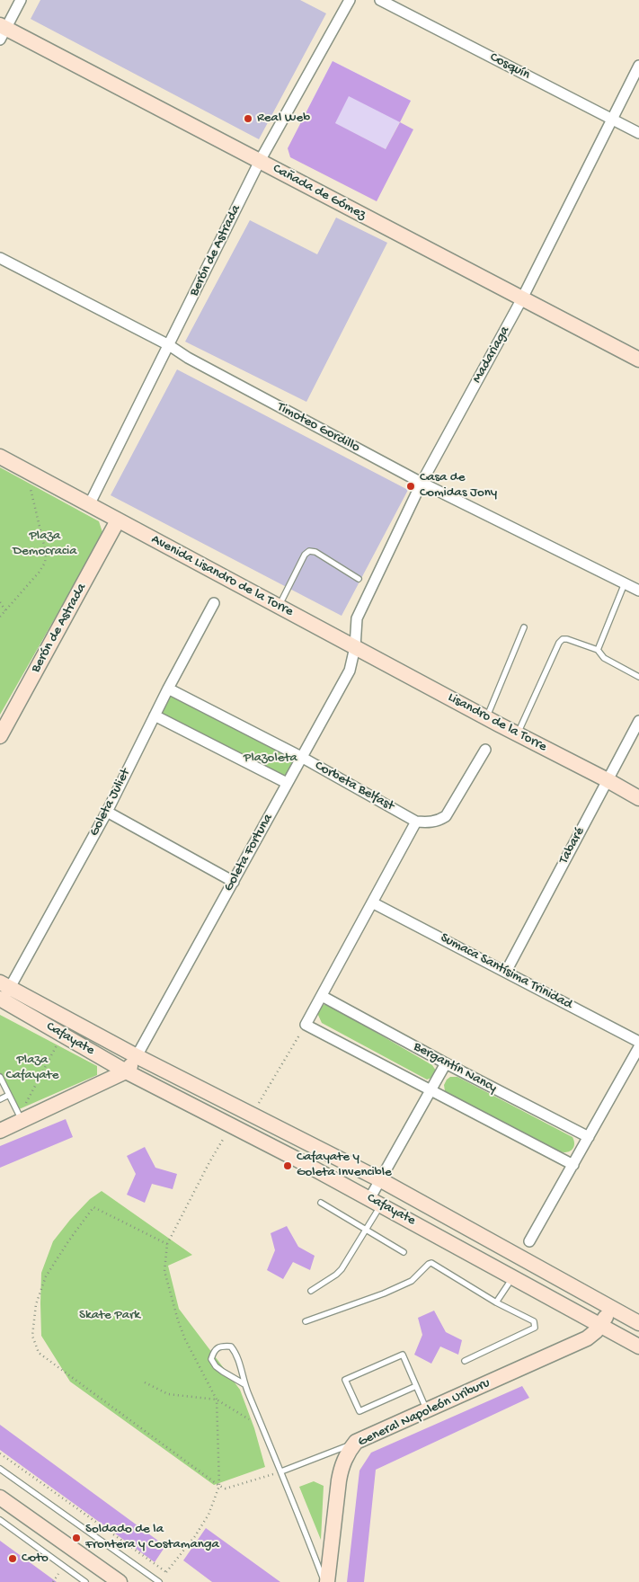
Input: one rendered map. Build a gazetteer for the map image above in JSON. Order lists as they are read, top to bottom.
{
  "streets": {
    "street": [
      "Cosquín",
      "Cañada de Gómez",
      "Berón de Astrada",
      "Madariaga",
      "Timoteo Gordillo",
      "Avenida Lisandro de la Torre",
      "Lisandro de la Torre",
      "Corbeta Belfast",
      "Goleta Juliet",
      "Tabaré",
      "Goleta Fortuna",
      "Sumaca Santísima Trinidad",
      "Cafayate",
      "Bergantín Nancy",
      "General Napoleón Uriburu"
    ]
  },
  "crossings": [
    ["Cosquín", "Madariaga"],
    ["Cañada de Gómez", "Berón de Astrada"],
    ["Cañada de Gómez", "Madariaga"],
    ["Berón de Astrada", "Timoteo Gordillo"],
    ["Berón de Astrada", "Avenida Lisandro de la Torre"],
    ["Madariaga", "Timoteo Gordillo"],
    ["Madariaga", "Avenida Lisandro de la Torre"],
    ["Madariaga", "Lisandro de la Torre"],
    ["Madariaga", "Goleta Fortuna"],
    ["Avenida Lisandro de la Torre", "Lisandro de la Torre"],
    ["Avenida Lisandro de la Torre", "Goleta Fortuna"],
    ["Lisandro de la Torre", "Tabaré"],
    ["Lisandro de la Torre", "Goleta Fortuna"],
    ["Corbeta Belfast", "Goleta Juliet"],
    ["Corbeta Belfast", "Goleta Fortuna"],
    ["Goleta Juliet", "Cafayate"],
    ["Tabaré", "Sumaca Santísima Trinidad"],
    ["Goleta Fortuna", "Cafayate"],
    ["Cafayate", "General Napoleón Uriburu"]
  ],
  "parks": [
    "Plaza Democracia",
    "Plazoleta",
    "Plaza Cafayate",
    "Skate Park"
  ],
  "places": [
    "Real Web",
    "Casa de Comidas Jony",
    "Cafayate y Goleta Invencible",
    "Soldado de la Frontera y Costamanga",
    "Coto"
  ]
}
